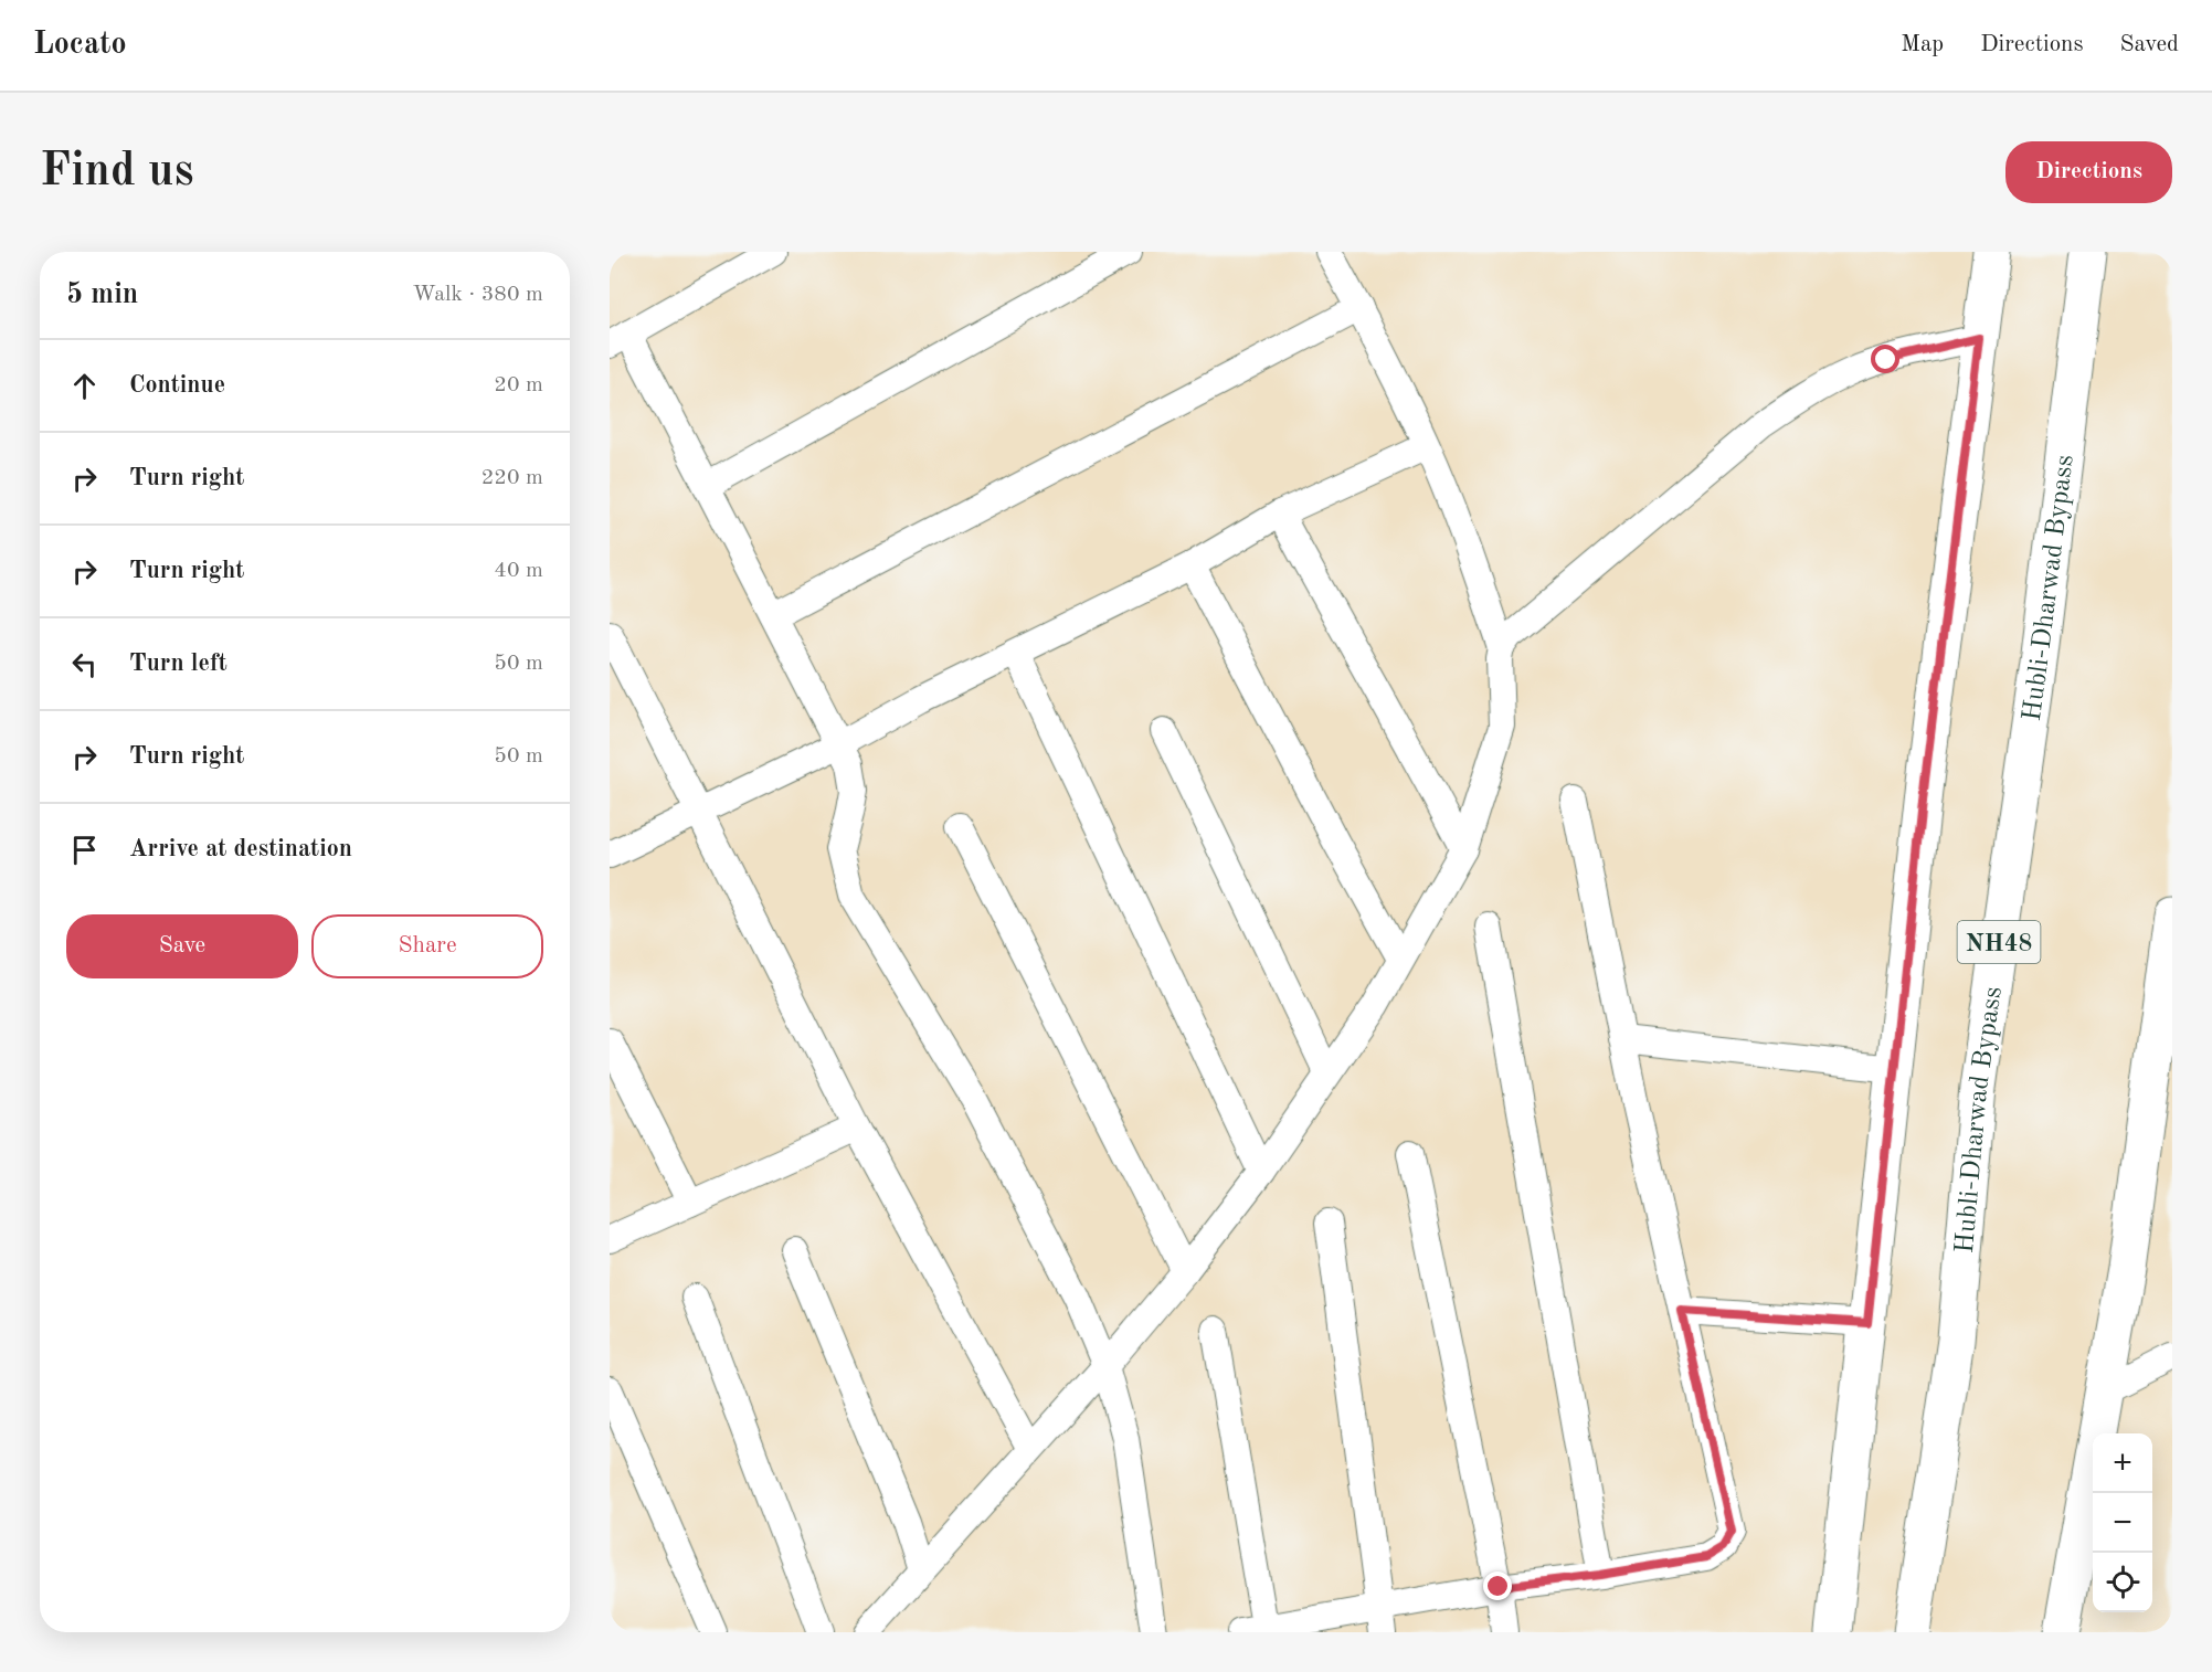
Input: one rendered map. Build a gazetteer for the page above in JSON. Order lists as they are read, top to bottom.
{
  "streets": {
    "main road": ["Hubli-Dharwad Bypass", "NH48"]
  },
  "page": {
    "header": "Locato",
    "nav": ["Map", "Directions", "Saved"],
    "buttons": [
      "Directions",
      ["Save", "Share"]
    ],
    "title": "Find us",
    "heading": ["5 min", "Walk · 380 m"],
    "list": [
      ["Continue", "20 m"],
      ["Turn right", "220 m"],
      ["Turn right", "40 m"],
      ["Turn left", "50 m"],
      ["Turn right", "50 m"],
      "Arrive at destination"
    ],
    "map_buttons": ["+", "−"]
  }
}
